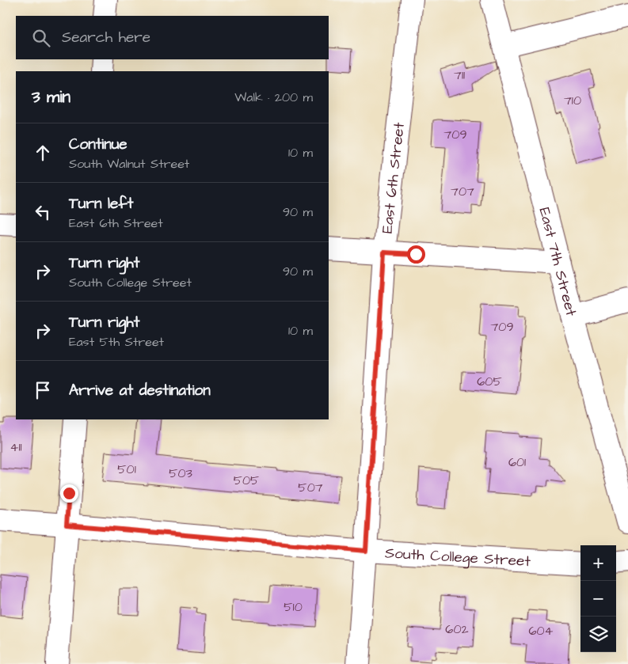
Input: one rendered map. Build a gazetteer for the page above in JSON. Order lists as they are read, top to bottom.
{
  "streets": {
    "street": ["East 6th Street", "East 7th Street", "South College Street"]
  },
  "crossings": [
    ["East 6th Street", "South College Street"]
  ],
  "house_numbers": [
    "711",
    "710",
    "709",
    "707",
    "709",
    "605",
    "411",
    "601",
    "501",
    "503",
    "505",
    "507",
    "510",
    "602",
    "604"
  ],
  "page": {
    "search": "Search here",
    "heading": ["3 min", "Walk · 200 m"],
    "list": [
      ["Continue", "South Walnut Street", "10 m"],
      ["Turn left", "East 6th Street", "90 m"],
      ["Turn right", "South College Street", "90 m"],
      ["Turn right", "East 5th Street", "10 m"],
      "Arrive at destination"
    ],
    "map_buttons": ["+", "−"]
  }
}
